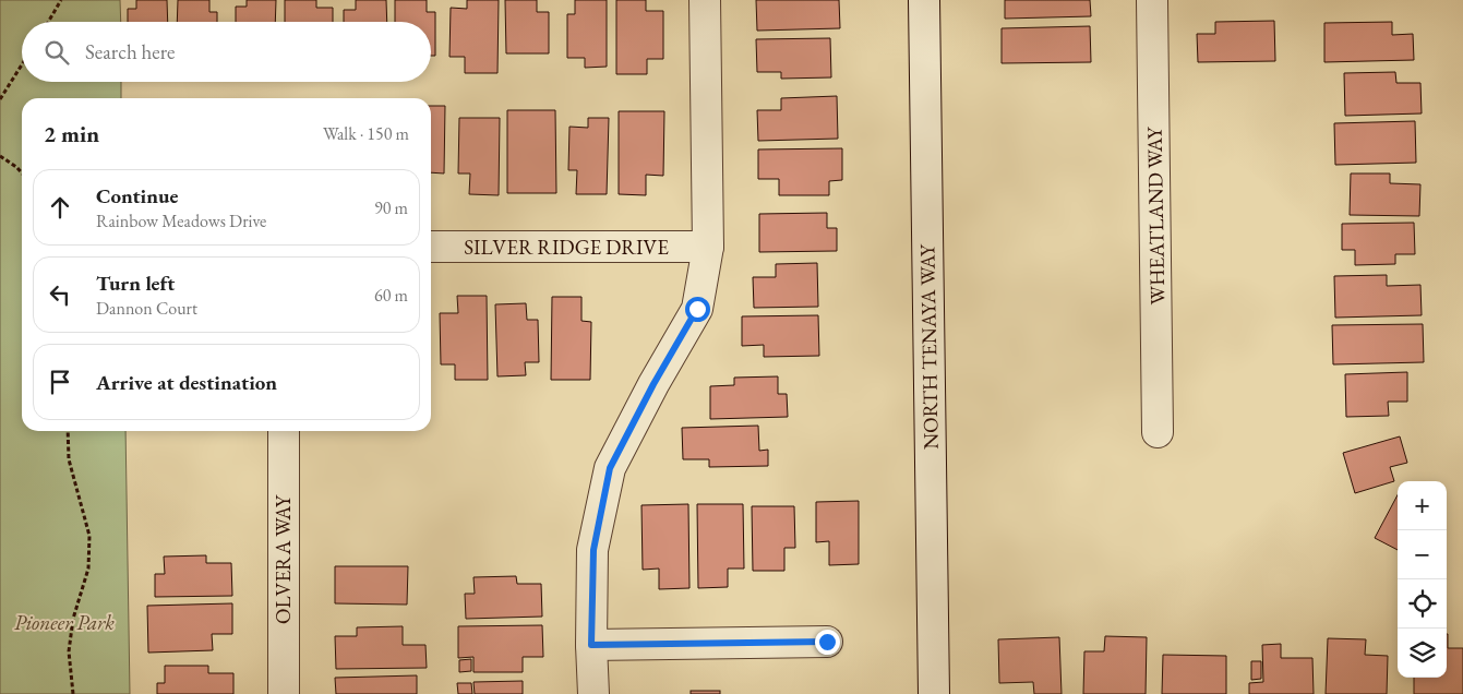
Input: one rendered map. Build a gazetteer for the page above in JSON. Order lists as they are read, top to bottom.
{
  "streets": {
    "street": [
      "WHEATLAND WAY",
      "SILVER RIDGE DRIVE",
      "NORTH TENAYA WAY",
      "OLVERA WAY"
    ]
  },
  "parks": ["Pioneer Park"],
  "page": {
    "search": "Search here",
    "heading": ["2 min", "Walk · 150 m"],
    "list": [
      ["Continue", "Rainbow Meadows Drive", "90 m"],
      ["Turn left", "Dannon Court", "60 m"],
      "Arrive at destination"
    ],
    "map_buttons": ["+", "−"]
  }
}
